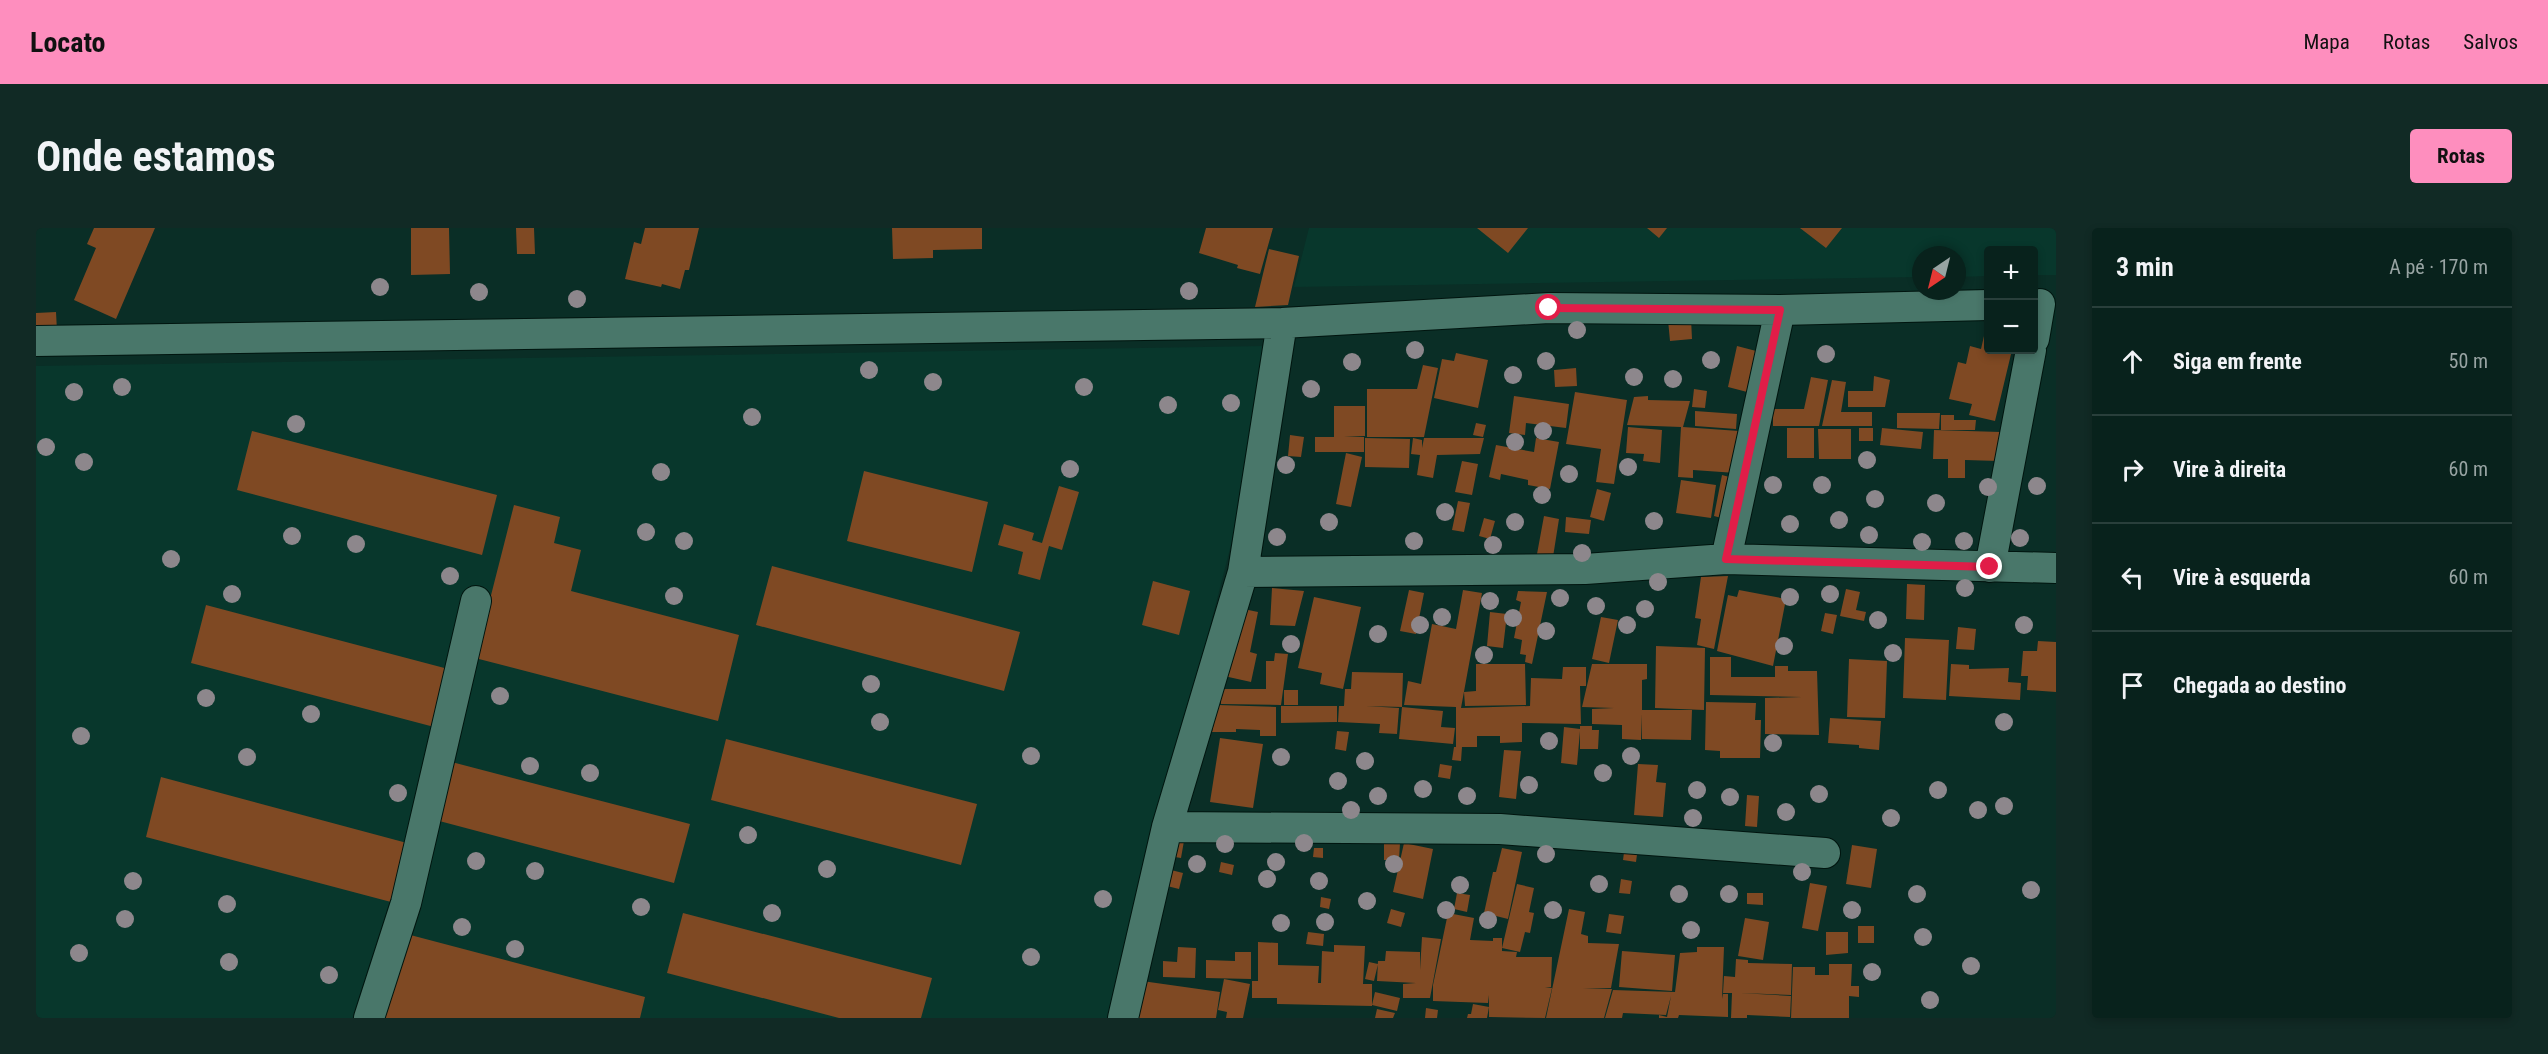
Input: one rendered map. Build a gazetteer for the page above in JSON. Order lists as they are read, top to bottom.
{
  "north": "bottom left",
  "page": {
    "header": "Locato",
    "nav": ["Mapa", "Rotas", "Salvos"],
    "buttons": "Rotas",
    "title": "Onde estamos",
    "heading": ["3 min", "A pé · 170 m"],
    "map_buttons": ["+", "−"],
    "list": [
      ["Siga em frente", "50 m"],
      ["Vire à direita", "60 m"],
      ["Vire à esquerda", "60 m"],
      "Chegada ao destino"
    ]
  }
}
